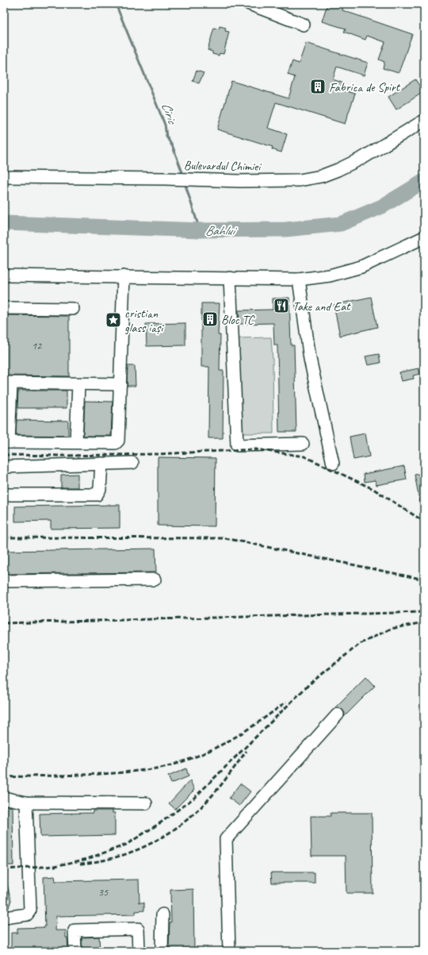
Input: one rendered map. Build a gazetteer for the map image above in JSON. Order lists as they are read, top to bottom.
{
  "streets": {
    "street": ["Bulevardul Chimiei"]
  },
  "water": ["Ciric", "Bahlui"],
  "places": {
    "building": ["Fabrica de Spirt", "Bloc TC"],
    "restaurant": ["Take and Eat"],
    "place": ["cristian glass iași"]
  },
  "house_numbers": ["12", "35"]
}
